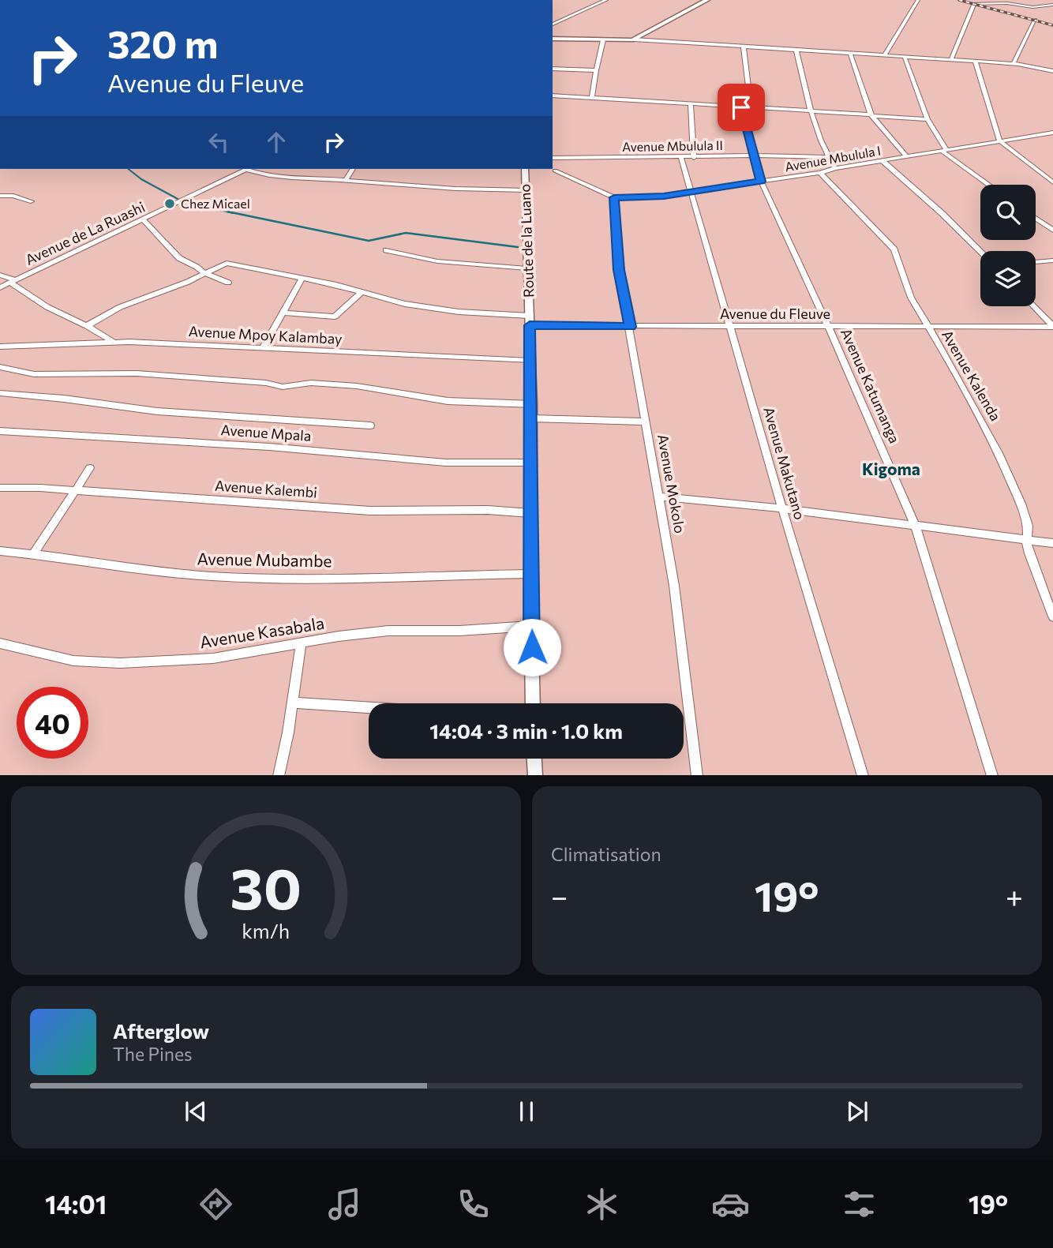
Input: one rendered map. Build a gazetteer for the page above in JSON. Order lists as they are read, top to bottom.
{
  "streets": {
    "street": [
      "Avenue Mbulula II",
      "Avenue Mbulula I",
      "Avenue de La Ruashi",
      "Route de la Luano",
      "Avenue du Fleuve",
      "Avenue Mpoy Kalambay",
      "Avenue Kalenda",
      "Avenue Katumanga",
      "Avenue Mpala",
      "Avenue Makutano",
      "Avenue Mokolo",
      "Avenue Kalembi",
      "Avenue Mubambe",
      "Avenue Kasabala"
    ]
  },
  "crossings": [
    ["Avenue Mbulula II", "Avenue Katumanga"],
    ["Avenue Mbulula II", "Avenue Makutano"],
    ["Avenue Mbulula I", "Avenue Kalenda"],
    ["Avenue Mbulula I", "Avenue Katumanga"],
    ["Avenue Mbulula I", "Avenue Makutano"],
    ["Avenue Mbulula I", "Avenue Mokolo"],
    ["Route de la Luano", "Avenue du Fleuve"],
    ["Route de la Luano", "Avenue Mpoy Kalambay"],
    ["Route de la Luano", "Avenue Mpala"],
    ["Route de la Luano", "Avenue Kalembi"],
    ["Route de la Luano", "Avenue Mubambe"],
    ["Route de la Luano", "Avenue Kasabala"],
    ["Avenue du Fleuve", "Avenue Kalenda"],
    ["Avenue du Fleuve", "Avenue Katumanga"],
    ["Avenue du Fleuve", "Avenue Makutano"],
    ["Avenue du Fleuve", "Avenue Mokolo"]
  ],
  "districts": ["Kigoma"],
  "places": ["Chez Micael"],
  "page": {
    "turn": ["320 m", "Avenue du Fleuve"],
    "limit": "40",
    "trip": "14:04 · 3 min · 1.0 km",
    "tile": "Climatisation",
    "heat": ["−", "19°", "+"],
    "song": ["Afterglow", "The Pines"],
    "tabs": ["14:01", "19°"],
    "gauge": ["30", "km/h"]
  }
}
